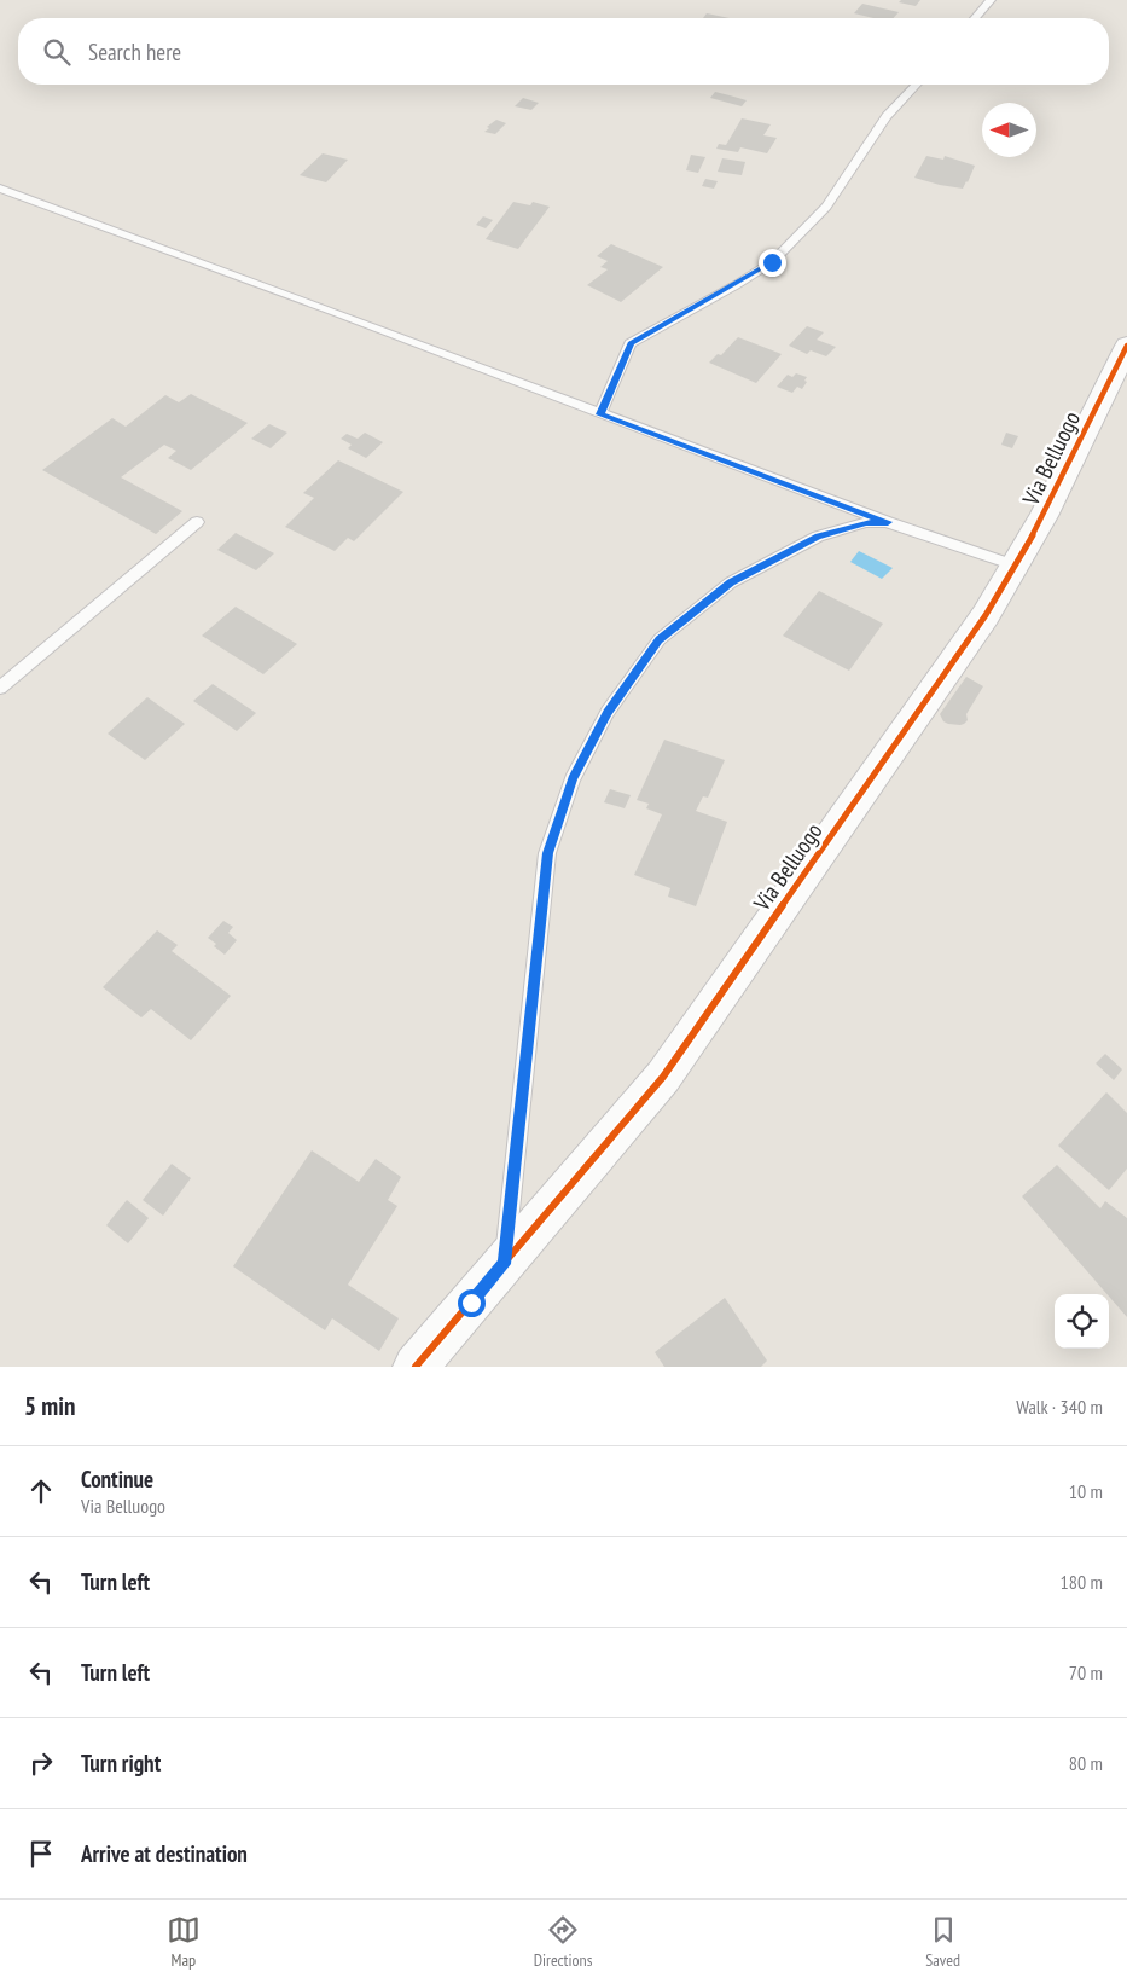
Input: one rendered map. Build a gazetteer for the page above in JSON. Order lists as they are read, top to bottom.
{
  "streets": {
    "street": ["Via Belluogo"]
  },
  "north": "left",
  "page": {
    "search": "Search here",
    "heading": ["5 min", "Walk · 340 m"],
    "list": [
      ["Continue", "Via Belluogo", "10 m"],
      ["Turn left", "180 m"],
      ["Turn left", "70 m"],
      ["Turn right", "80 m"],
      "Arrive at destination"
    ],
    "nav": ["Map", "Directions", "Saved"]
  }
}
